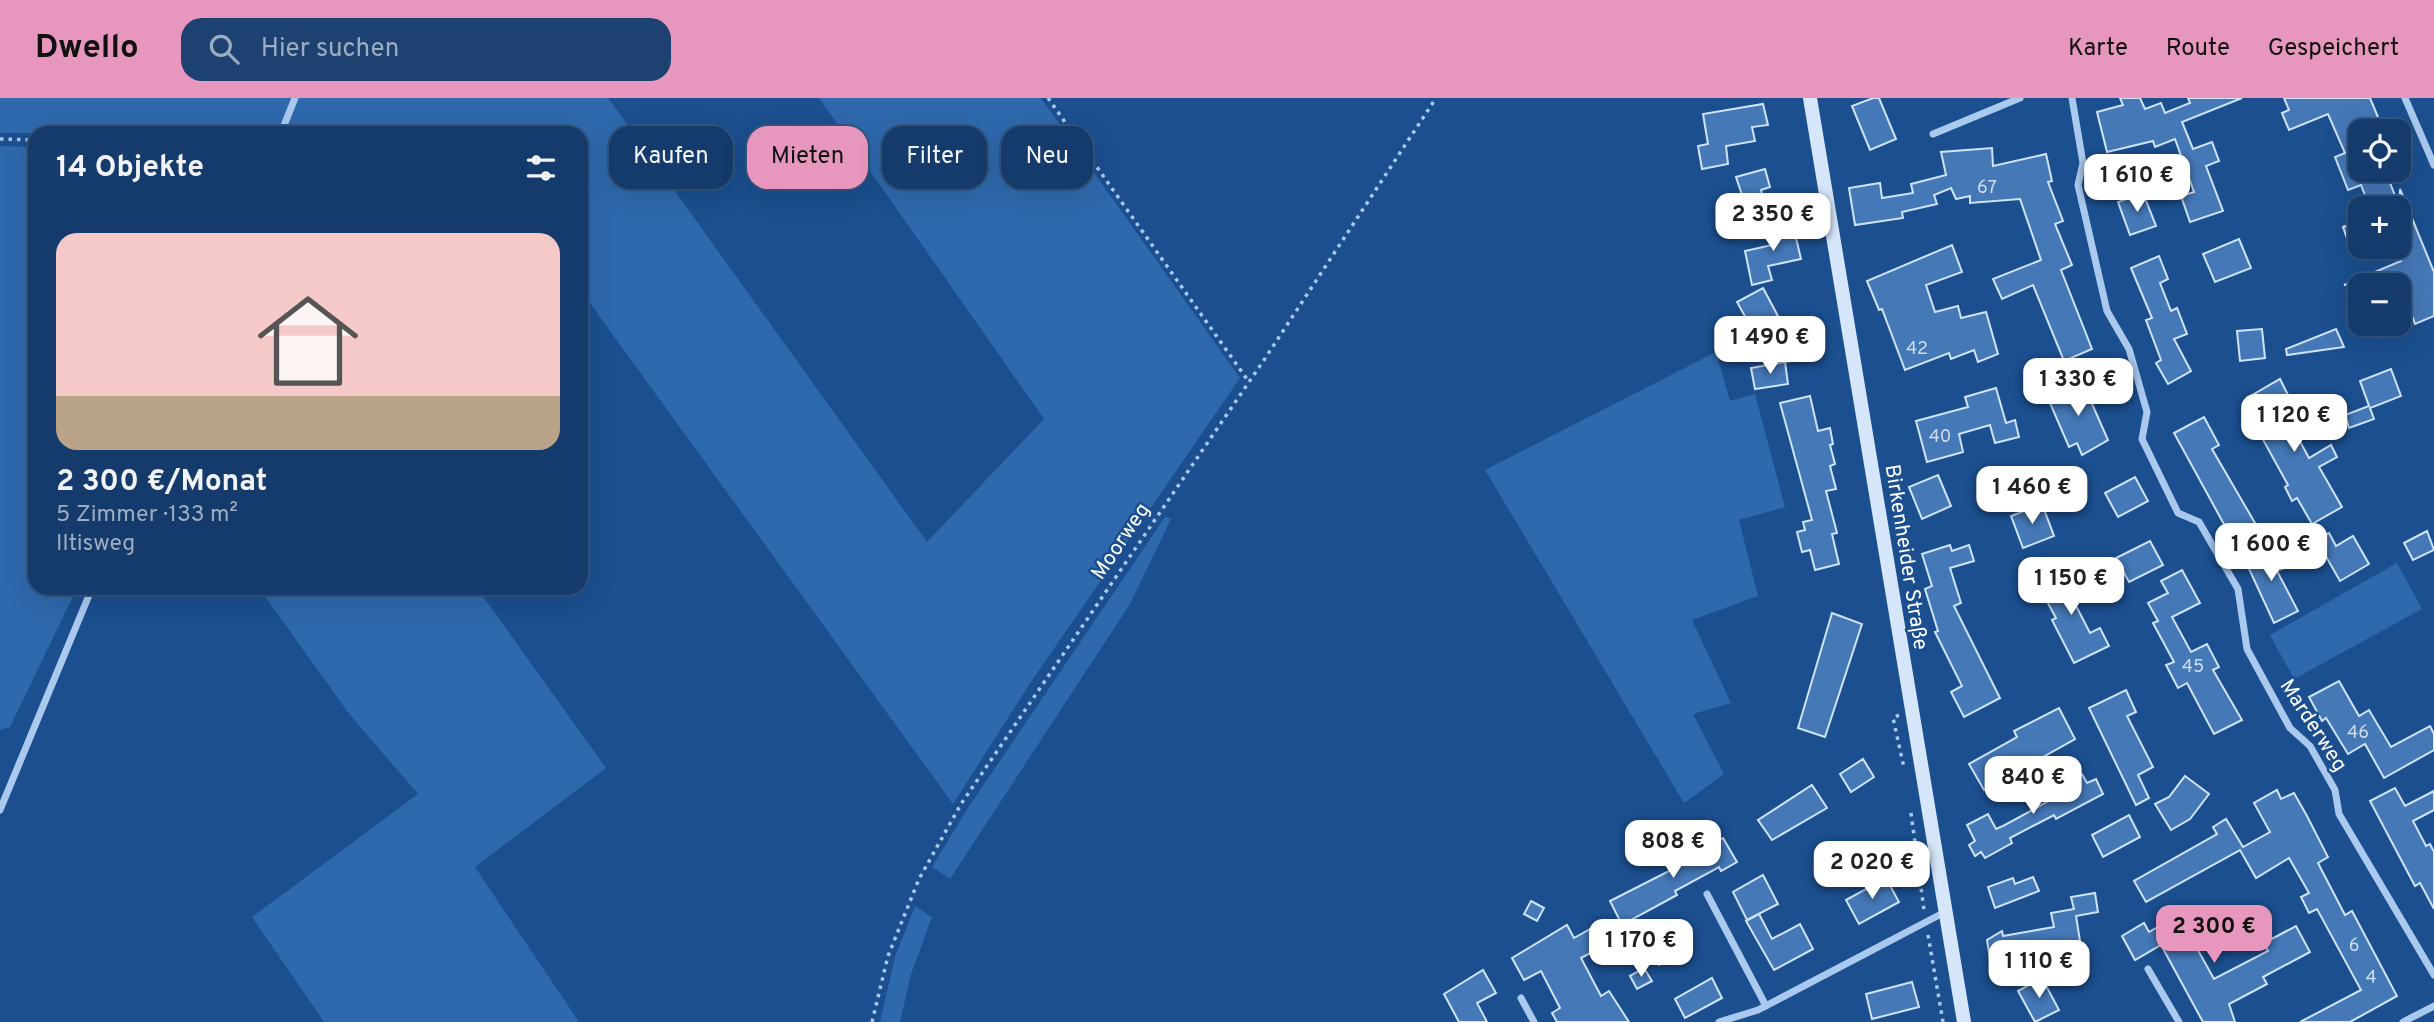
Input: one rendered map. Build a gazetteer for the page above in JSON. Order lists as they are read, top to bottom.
{
  "streets": {
    "street": ["Birkenheider Straße", "Marderweg"],
    "path": ["Moorweg"]
  },
  "house_numbers": [
    "67",
    "42",
    "40",
    "45",
    "46",
    "6",
    "4"
  ],
  "page": {
    "header": "Dwello",
    "search": "Hier suchen",
    "nav": ["Karte", "Route", "Gespeichert"],
    "map_buttons": ["+", "−"],
    "chip": [
      "Kaufen",
      "Mieten",
      "Filter",
      "Neu"
    ],
    "heading": "14 Objekte",
    "price": [
      "1 610 €",
      "2 350 €",
      "1 490 €",
      "1 330 €",
      "1 120 €",
      "1 460 €",
      "1 600 €",
      "1 150 €",
      "840 €",
      "808 €",
      "2 020 €",
      "2 300 €",
      "1 170 €",
      "1 110 €"
    ],
    "list": [
      {
        "name": "2 300 €/Monat",
        "note": "5 Zimmer · 133 m² · Iltisweg"
      }
    ]
  }
}
